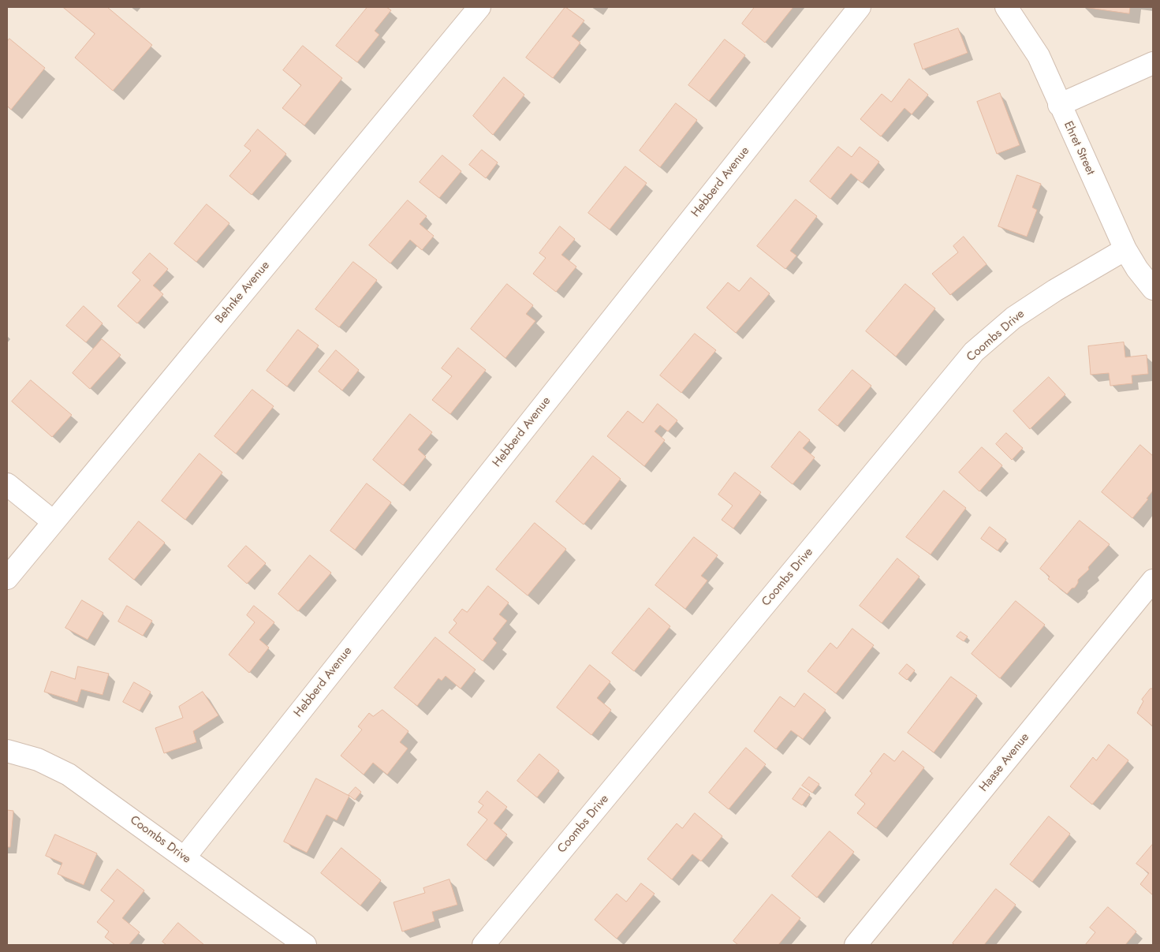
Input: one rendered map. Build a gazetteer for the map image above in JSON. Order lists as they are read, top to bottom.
{
  "streets": {
    "street": [
      "Ehret Street",
      "Hebberd Avenue",
      "Behnke Avenue",
      "Coombs Drive",
      "Haase Avenue"
    ]
  },
  "crossings": [
    ["Ehret Street", "Coombs Drive"],
    ["Hebberd Avenue", "Coombs Drive"]
  ]
}
